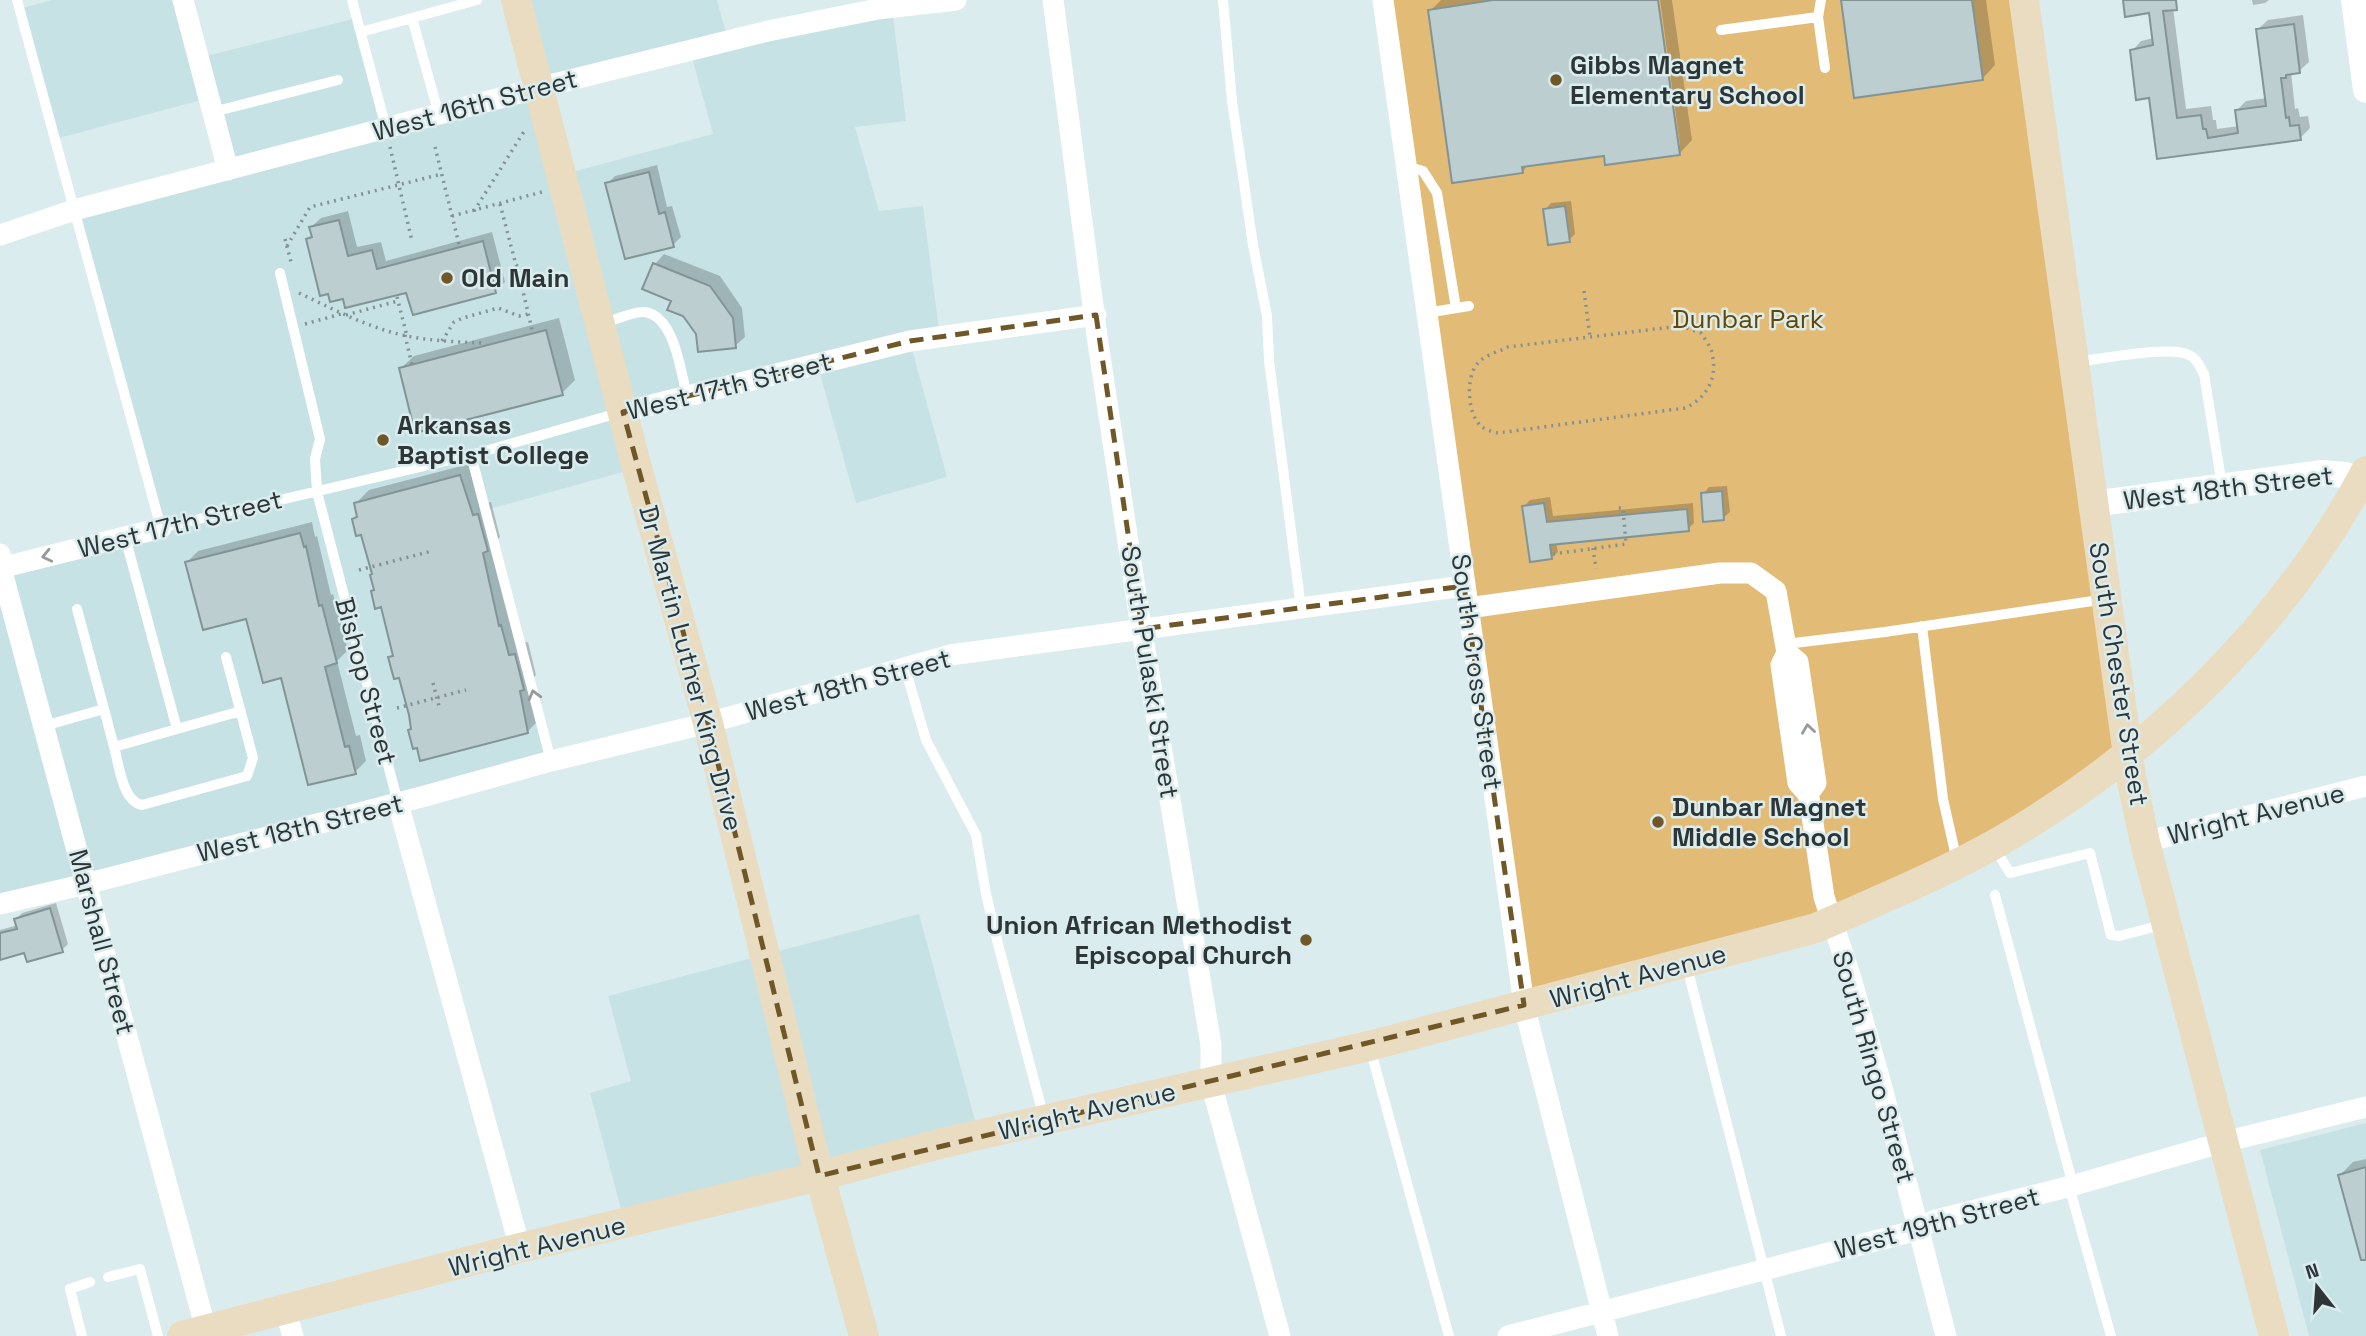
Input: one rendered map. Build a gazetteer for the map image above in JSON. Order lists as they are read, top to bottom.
{
  "streets": {
    "main road": ["Dr Martin Luther King Drive", "South Chester Street", "Wright Avenue"],
    "street": [
      "West 16th Street",
      "West 17th Street",
      "West 18th Street",
      "South Pulaski Street",
      "South Cross Street",
      "Bishop Street",
      "Marshall Street",
      "South Ringo Street",
      "West 19th Street"
    ]
  },
  "crossings": [
    ["West 16th Street", "Dr Martin Luther King Drive"],
    ["West 17th Street", "Dr Martin Luther King Drive"],
    ["West 17th Street", "South Pulaski Street"],
    ["West 17th Street", "Bishop Street"],
    ["West 17th Street", "Marshall Street"],
    ["West 18th Street", "Dr Martin Luther King Drive"],
    ["West 18th Street", "South Pulaski Street"],
    ["West 18th Street", "South Cross Street"],
    ["West 18th Street", "South Chester Street"],
    ["West 18th Street", "Bishop Street"],
    ["West 18th Street", "Wright Avenue"],
    ["West 18th Street", "Marshall Street"],
    ["Dr Martin Luther King Drive", "Wright Avenue"],
    ["South Pulaski Street", "Wright Avenue"],
    ["South Cross Street", "Wright Avenue"],
    ["South Cross Street", "South Ringo Street"],
    ["South Cross Street", "West 19th Street"],
    ["South Chester Street", "Wright Avenue"],
    ["South Chester Street", "West 19th Street"],
    ["Bishop Street", "Wright Avenue"],
    ["Wright Avenue", "Marshall Street"],
    ["Wright Avenue", "South Ringo Street"],
    ["South Ringo Street", "West 19th Street"]
  ],
  "parks": ["Dunbar Park"],
  "places": [
    "Gibbs Magnet Elementary School",
    "Old Main",
    "Arkansas Baptist College",
    "Dunbar Magnet Middle School",
    "Union African Methodist Episcopal Church"
  ],
  "north": "top"
}
